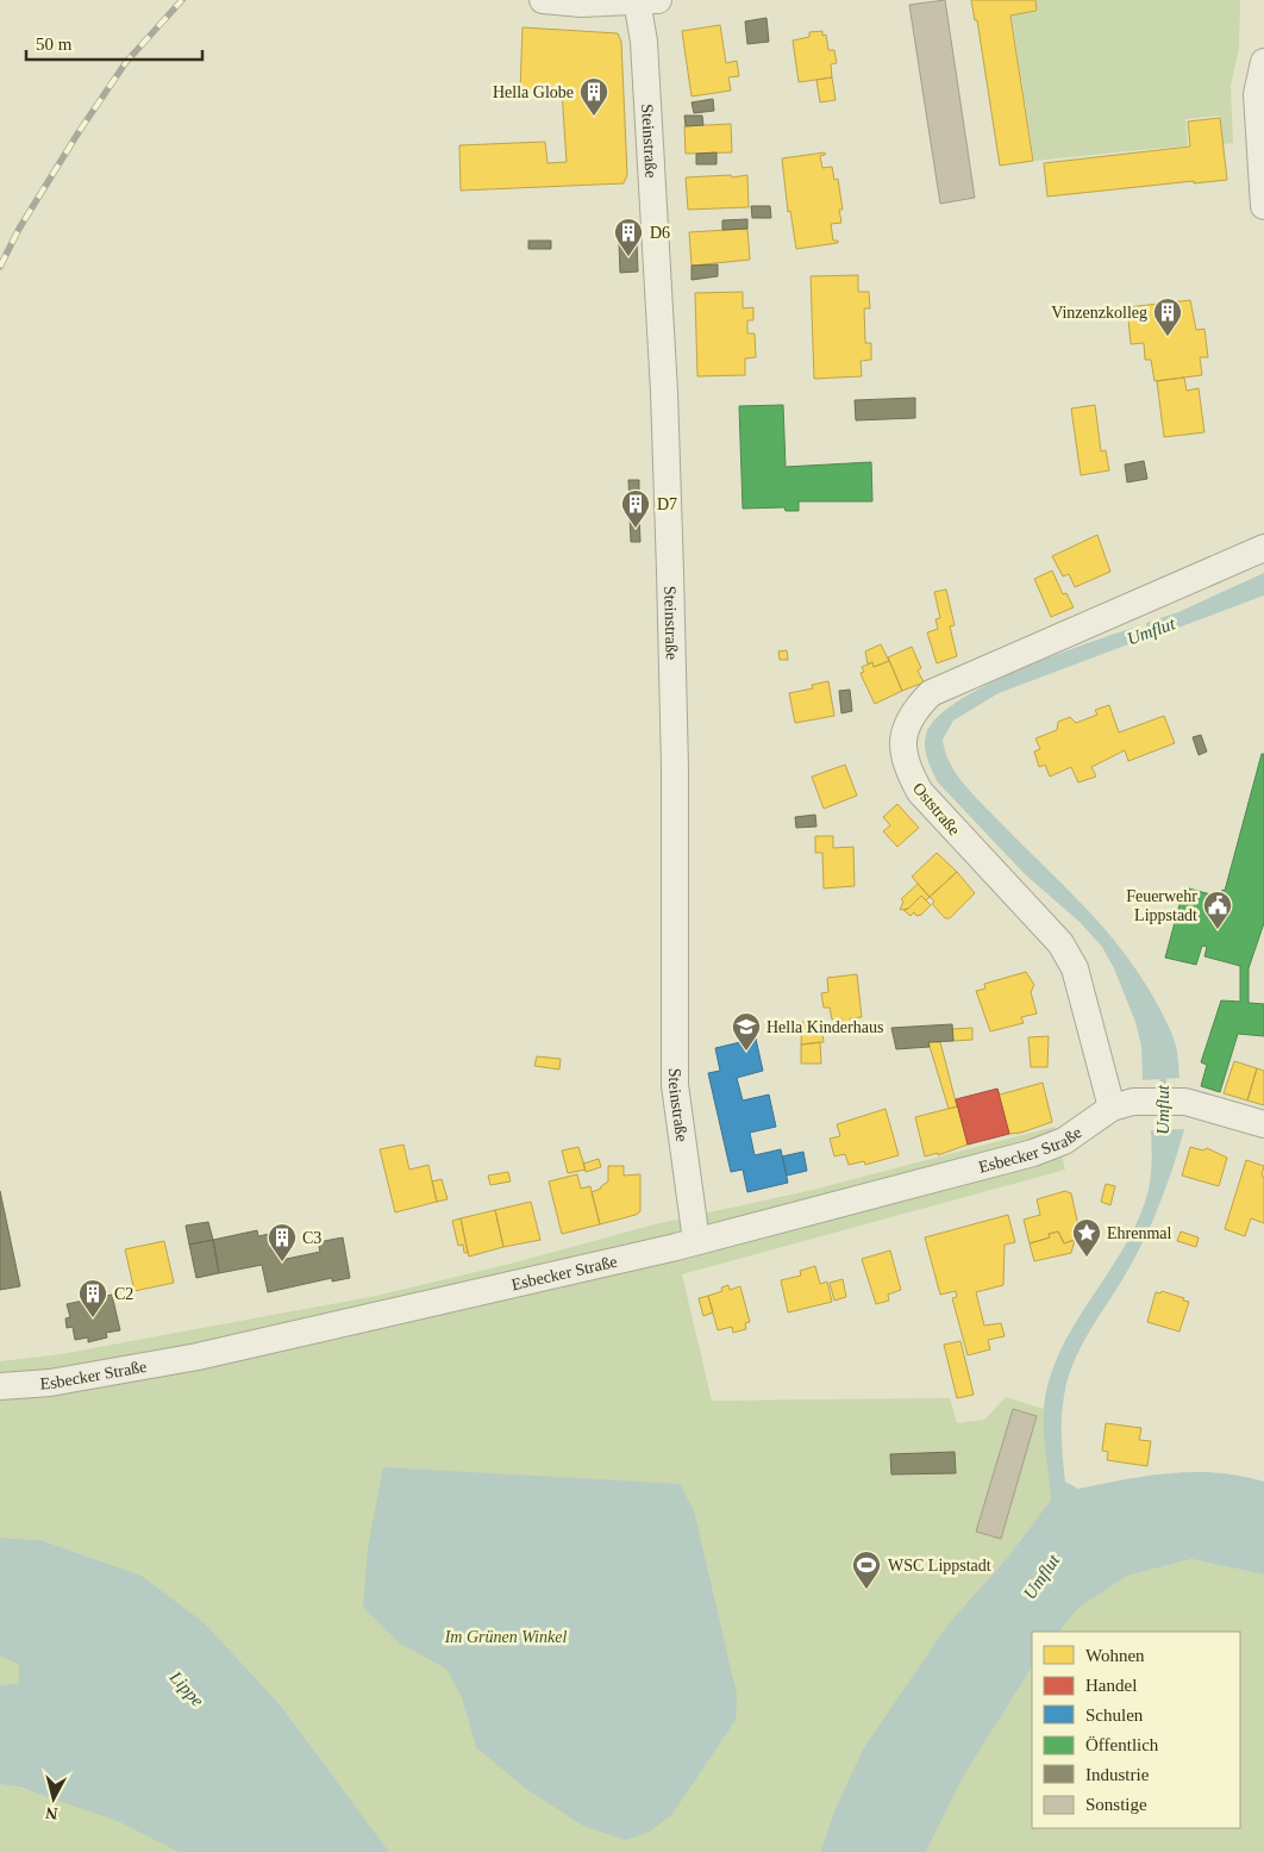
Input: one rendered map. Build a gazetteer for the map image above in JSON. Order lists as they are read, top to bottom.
{
  "streets": {
    "street": ["Steinstraße", "Oststraße", "Esbecker Straße"]
  },
  "crossings": [
    ["Steinstraße", "Esbecker Straße"],
    ["Oststraße", "Esbecker Straße"]
  ],
  "water": ["Umflut", "Lippe"],
  "parks": ["Im Grünen Winkel"],
  "places": {
    "building": [
      "Hella Globe",
      "D6",
      "Vinzenzkolleg",
      "D7",
      "C3",
      "C2"
    ],
    "public building": ["Feuerwehr Lippstadt"],
    "school or university": ["Hella Kinderhaus"],
    "place": ["Ehrenmal"],
    "sports": ["WSC Lippstadt"]
  },
  "legend": [
    "Wohnen",
    "Handel",
    "Schulen",
    "Öffentlich",
    "Industrie",
    "Sonstige"
  ],
  "scale_bar": "50 m",
  "north": "bottom"
}
